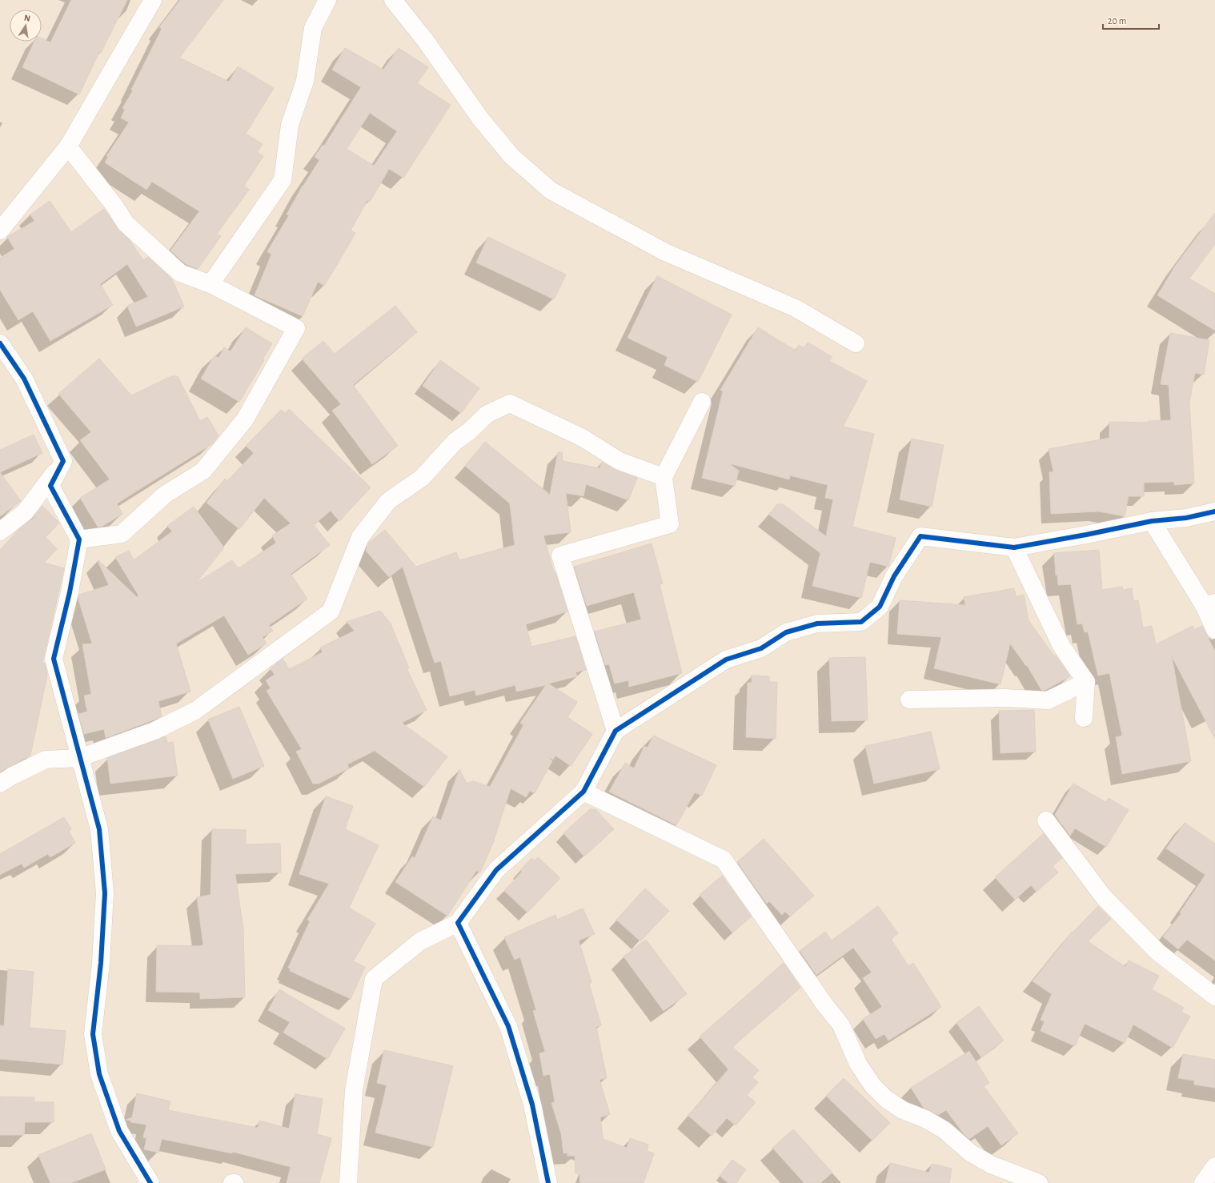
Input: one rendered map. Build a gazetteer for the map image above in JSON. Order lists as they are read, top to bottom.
{
  "scale_bar": "20 m",
  "north": "top"
}
